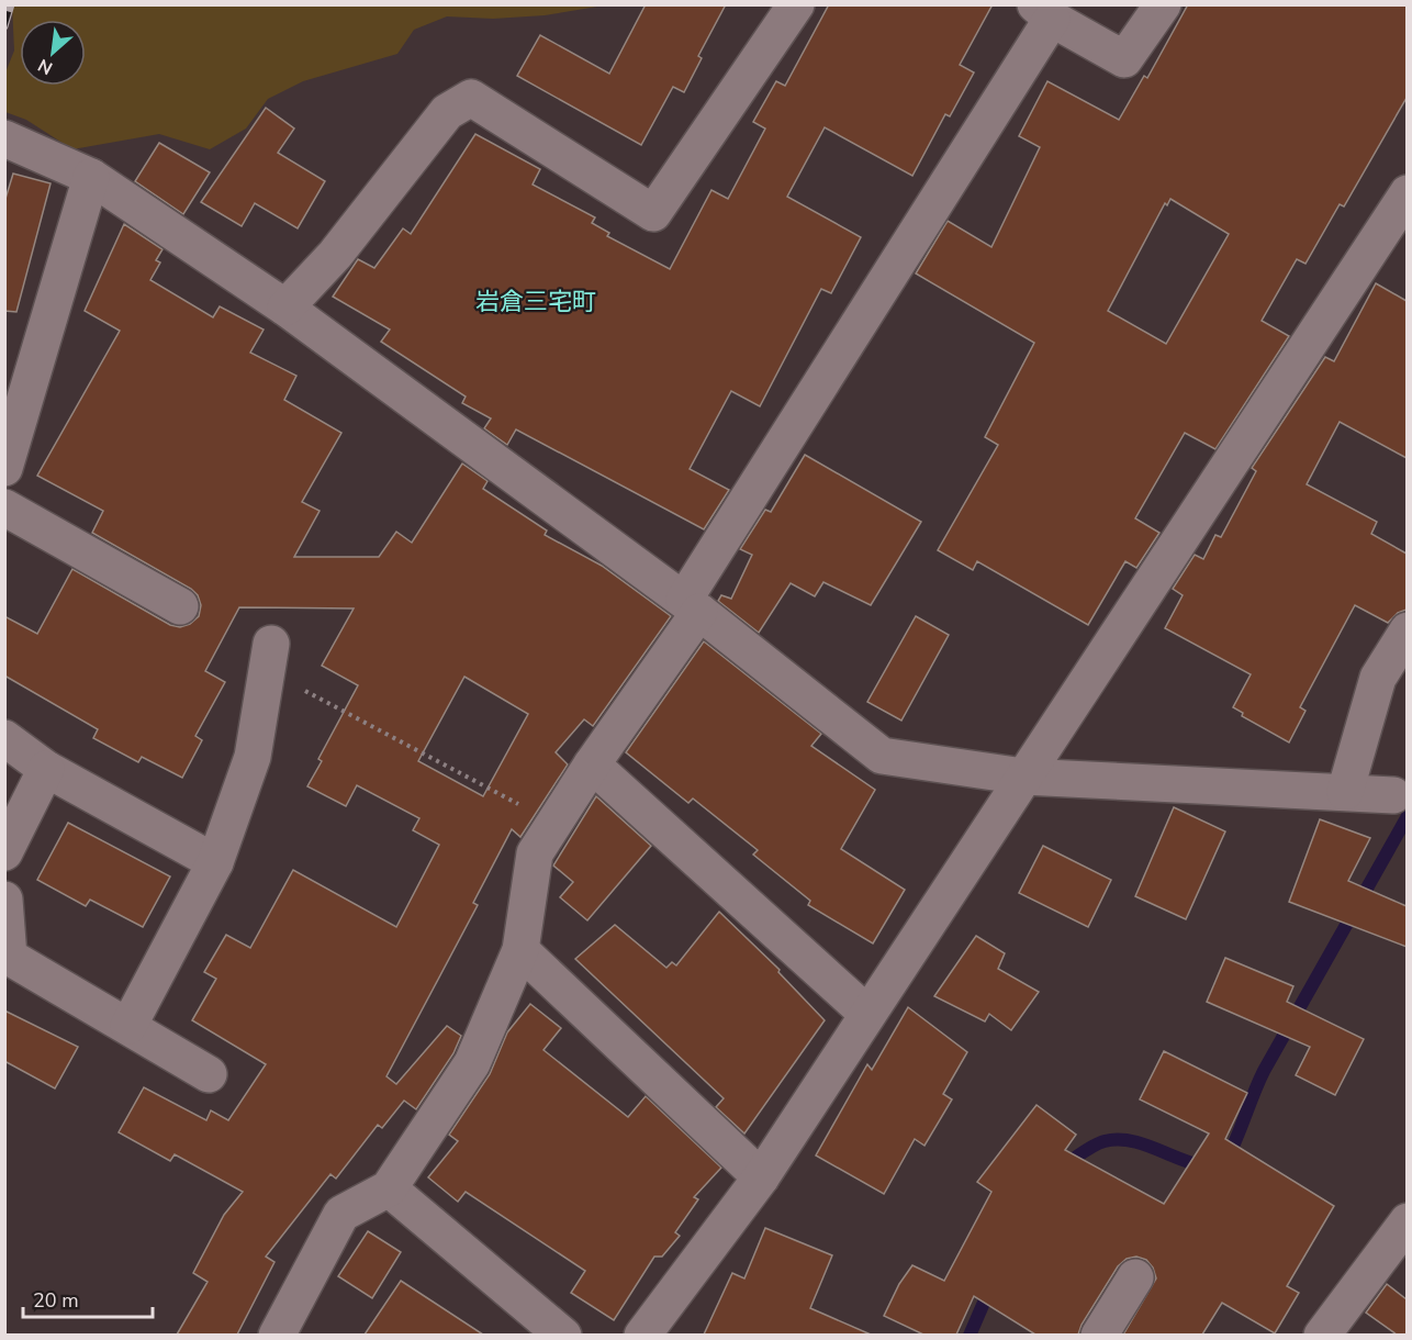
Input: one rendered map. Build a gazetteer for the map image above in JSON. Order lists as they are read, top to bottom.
{
  "districts": ["岩倉三宅町"],
  "scale_bar": "20 m",
  "north": "bottom left"
}
